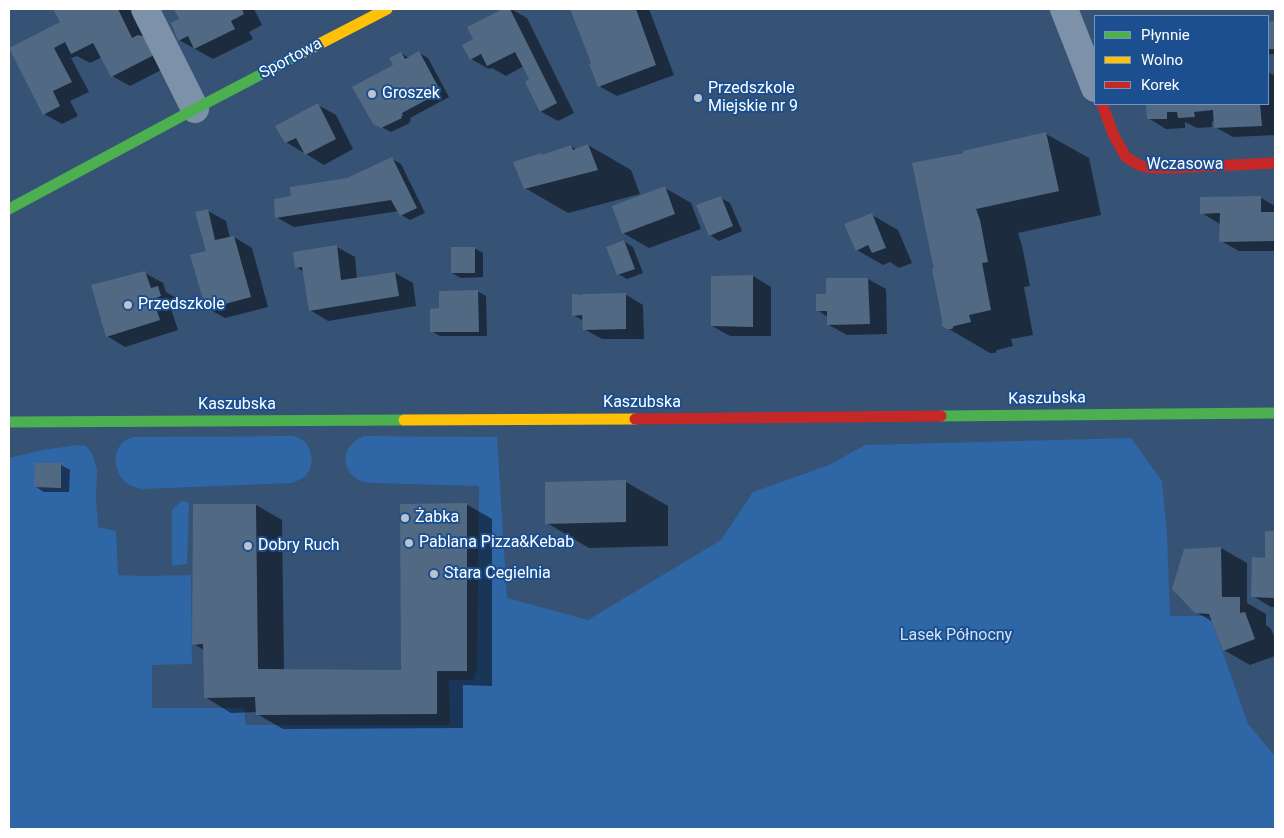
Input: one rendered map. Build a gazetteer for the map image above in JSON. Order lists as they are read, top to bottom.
{
  "streets": {
    "main road": ["Sportowa", "Wczasowa", "Kaszubska"]
  },
  "parks": ["Lasek Północny"],
  "places": [
    "Groszek",
    "Przedszkole Miejskie nr 9",
    "Przedszkole",
    "Żabka",
    "Pablana Pizza&Kebab",
    "Dobry Ruch",
    "Stara Cegielnia"
  ],
  "legend": ["Płynnie", "Wolno", "Korek"]
}
